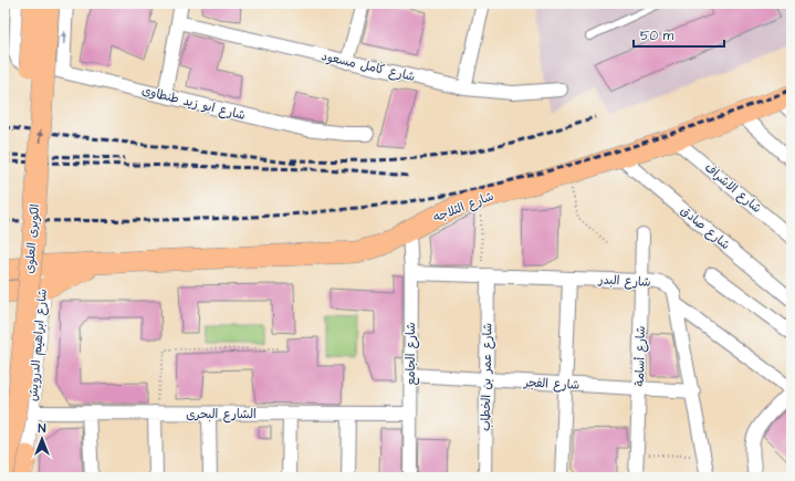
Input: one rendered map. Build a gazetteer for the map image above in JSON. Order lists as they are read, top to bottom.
{
  "streets": {
    "main road": ["شارع الثلاجه", "الكوبرى العلوى"],
    "street": [
      "شارع كامل مسعود",
      "شارع ابو زيد طنطاوى",
      "شارع الاشراف",
      "شارع صادق",
      "شارع البدر",
      "شارع ابراهيم الدرويش",
      "شارع الجامع",
      "شارع أسامة",
      "شارع عمر بن الخطاب",
      "شارع الفجر",
      "الشارع البحرى"
    ]
  },
  "crossings": [
    ["شارع الاشراف", "شارع الثلاجه"],
    ["شارع الثلاجه", "شارع صادق"],
    ["شارع الثلاجه", "شارع ابراهيم الدرويش"],
    ["شارع الثلاجه", "شارع الجامع"],
    ["شارع البدر", "شارع الجامع"],
    ["شارع البدر", "شارع أسامة"],
    ["شارع البدر", "شارع عمر بن الخطاب"],
    ["شارع البدر", "شارع الفجر"],
    ["شارع ابراهيم الدرويش", "الشارع البحرى"],
    ["شارع الجامع", "شارع الفجر"],
    ["شارع الجامع", "الشارع البحرى"],
    ["شارع أسامة", "شارع الفجر"],
    ["شارع عمر بن الخطاب", "شارع الفجر"]
  ],
  "scale_bar": "50 m",
  "north": "top"
}
